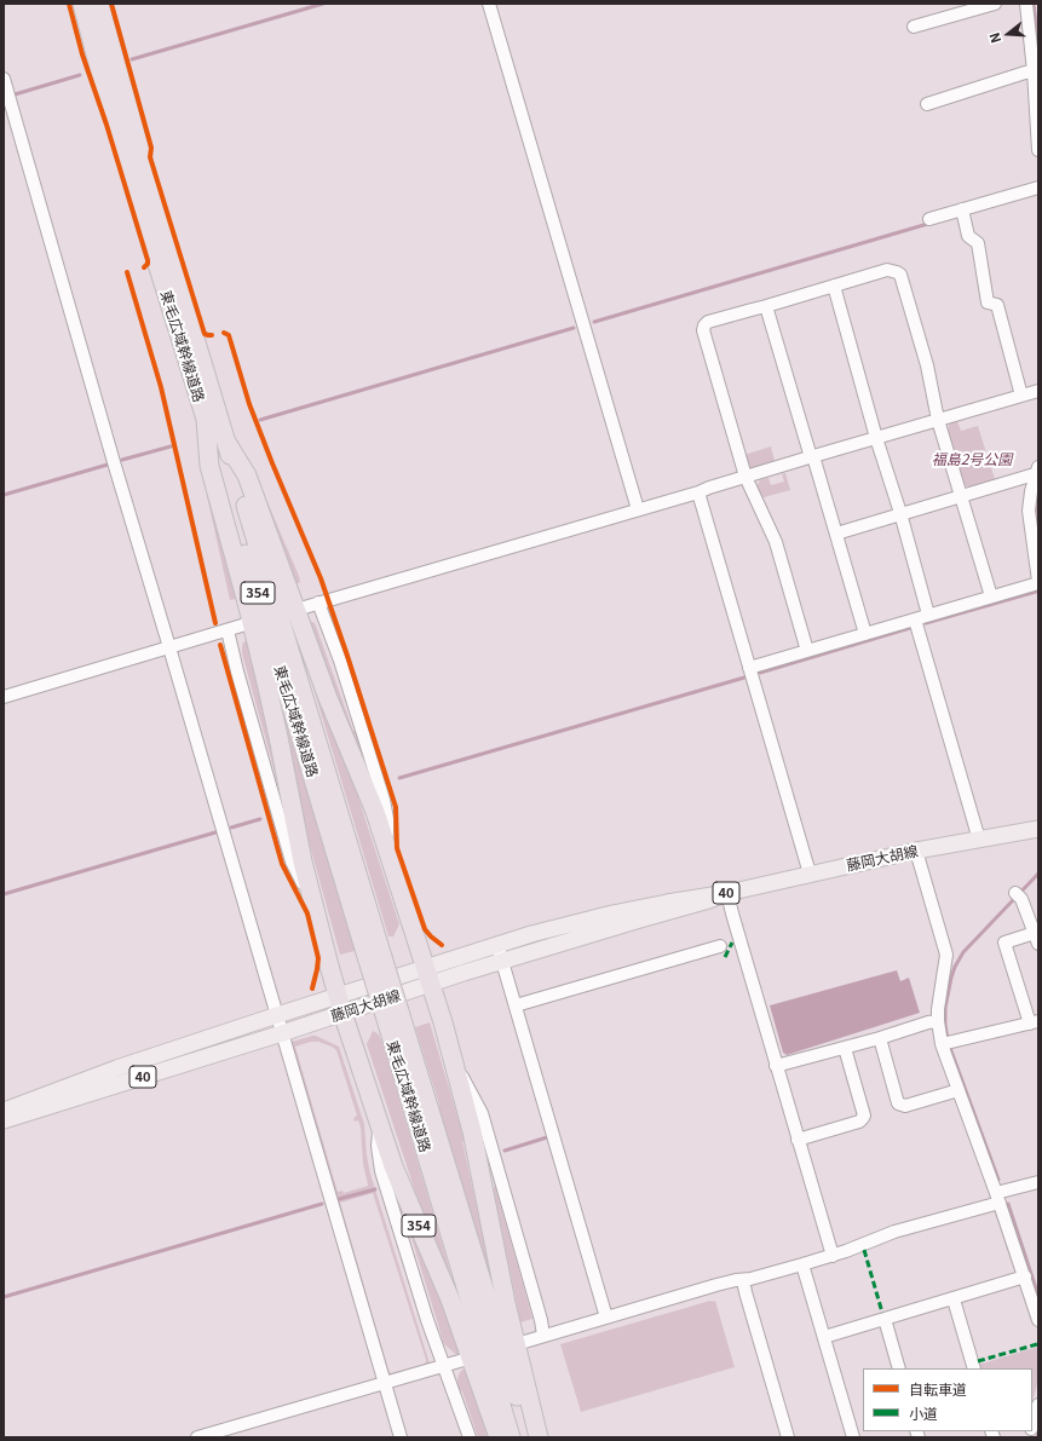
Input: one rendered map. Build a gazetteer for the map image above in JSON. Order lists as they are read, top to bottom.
{
  "streets": {
    "highway": ["東毛広域幹線道路", "354"],
    "main road": ["藤岡大胡線", "40"]
  },
  "crossings": [
    ["東毛広域幹線道路", "354"],
    ["354", "藤岡大胡線"],
    ["藤岡大胡線", "40"]
  ],
  "parks": ["福島2号公園"],
  "legend": ["自転車道", "小道"],
  "north": "left"
}
